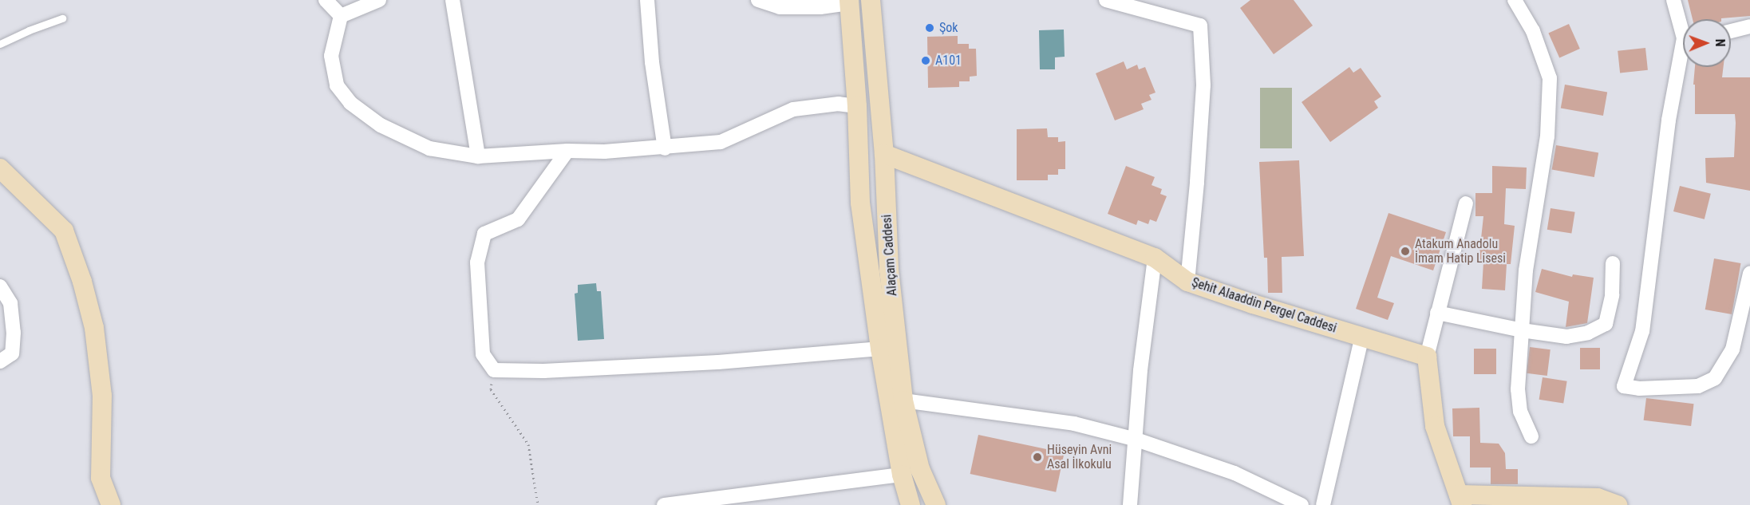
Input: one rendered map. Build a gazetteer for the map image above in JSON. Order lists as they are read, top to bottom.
{
  "streets": {
    "street": ["Alaçam Caddesi", "Şehit Alaaddin Pergel Caddesi"]
  },
  "crossings": [
    ["Alaçam Caddesi", "Şehit Alaaddin Pergel Caddesi"]
  ],
  "places": [
    "Şok",
    "A101",
    "Atakum Anadolu İmam Hatip Lisesi",
    "Hüseyin Avni Asal İlkokulu"
  ],
  "north": "right"
}
